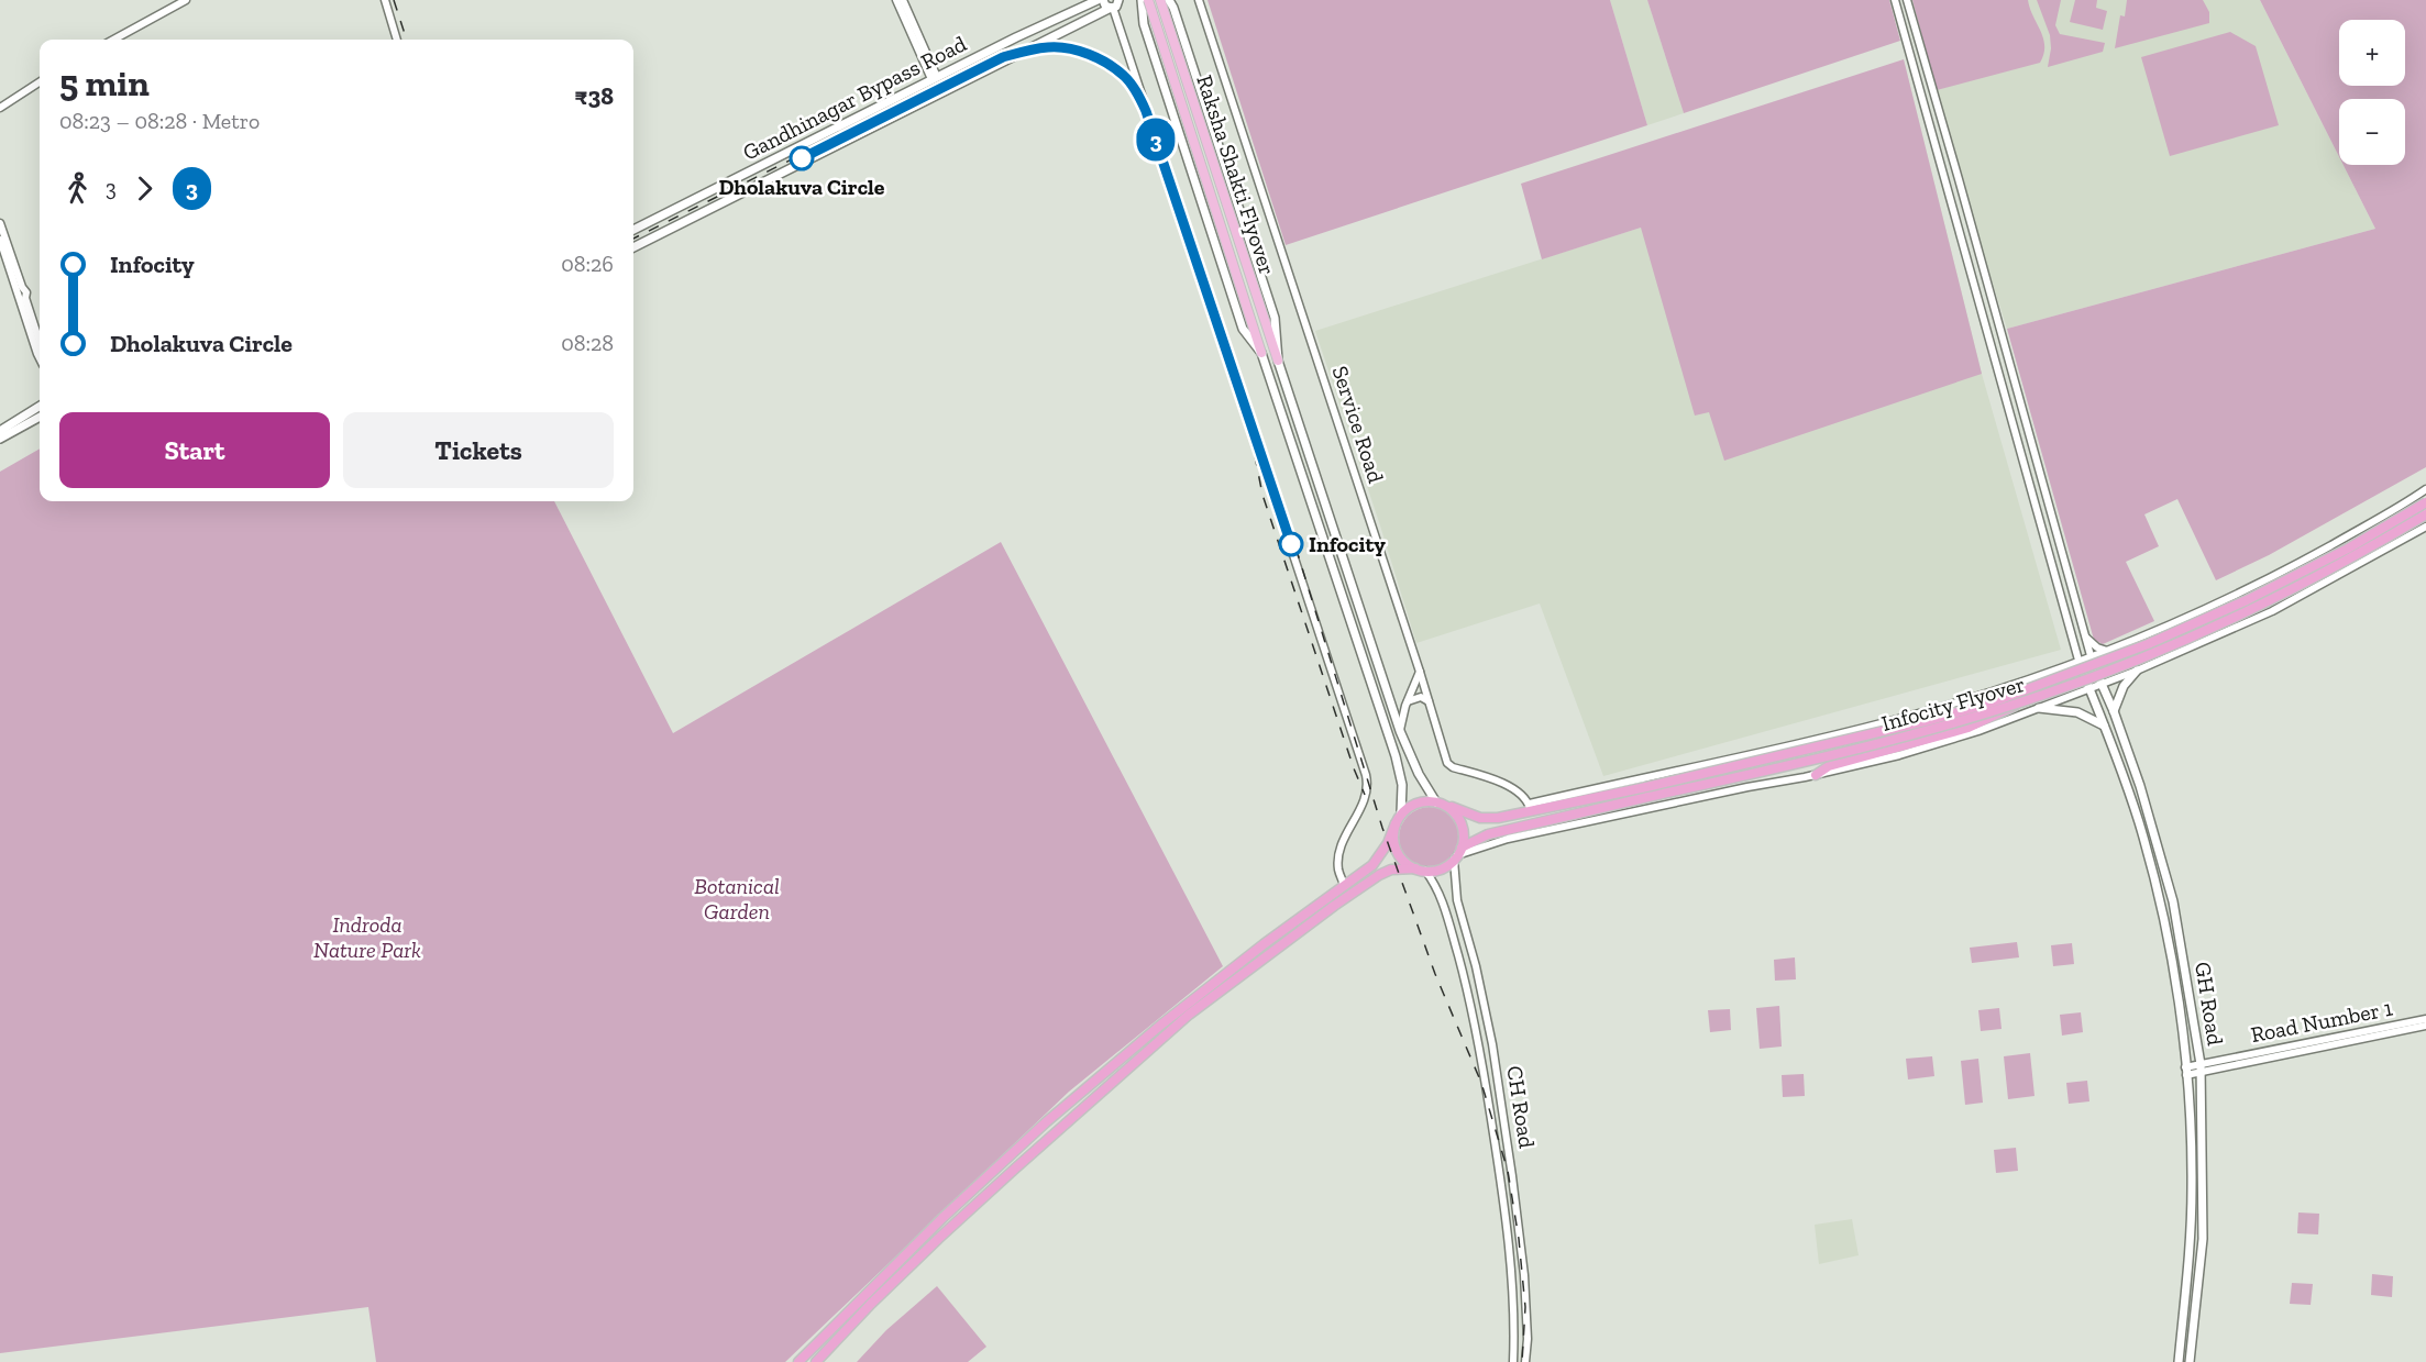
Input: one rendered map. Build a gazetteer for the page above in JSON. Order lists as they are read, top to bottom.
{
  "streets": {
    "highway": ["Infocity Flyover"],
    "main road": ["Gandhinagar Bypass Road", "Raksha Shakti Flyover", "GH Road"],
    "street": ["Service Road", "Road Number 1", "CH Road"]
  },
  "crossings": [
    ["Service Road", "Infocity Flyover"],
    ["Infocity Flyover", "CH Road"],
    ["GH Road", "Road Number 1"]
  ],
  "parks": ["Botanical Garden", "Indroda Nature Park"],
  "places": ["Dholakuva Circle", "Infocity"],
  "lines": ["metro line 3"],
  "page": {
    "on_map": "3",
    "map_buttons": ["+", "−"],
    "heading": ["5 min", "08:23 – 08:28 · Metro", "₹38"],
    "legs": ["3", "3"],
    "list": [
      {
        "name": "Infocity",
        "value": "08:26"
      },
      {
        "name": "Dholakuva Circle",
        "value": "08:28"
      }
    ],
    "buttons": ["Start", "Tickets"]
  }
}
